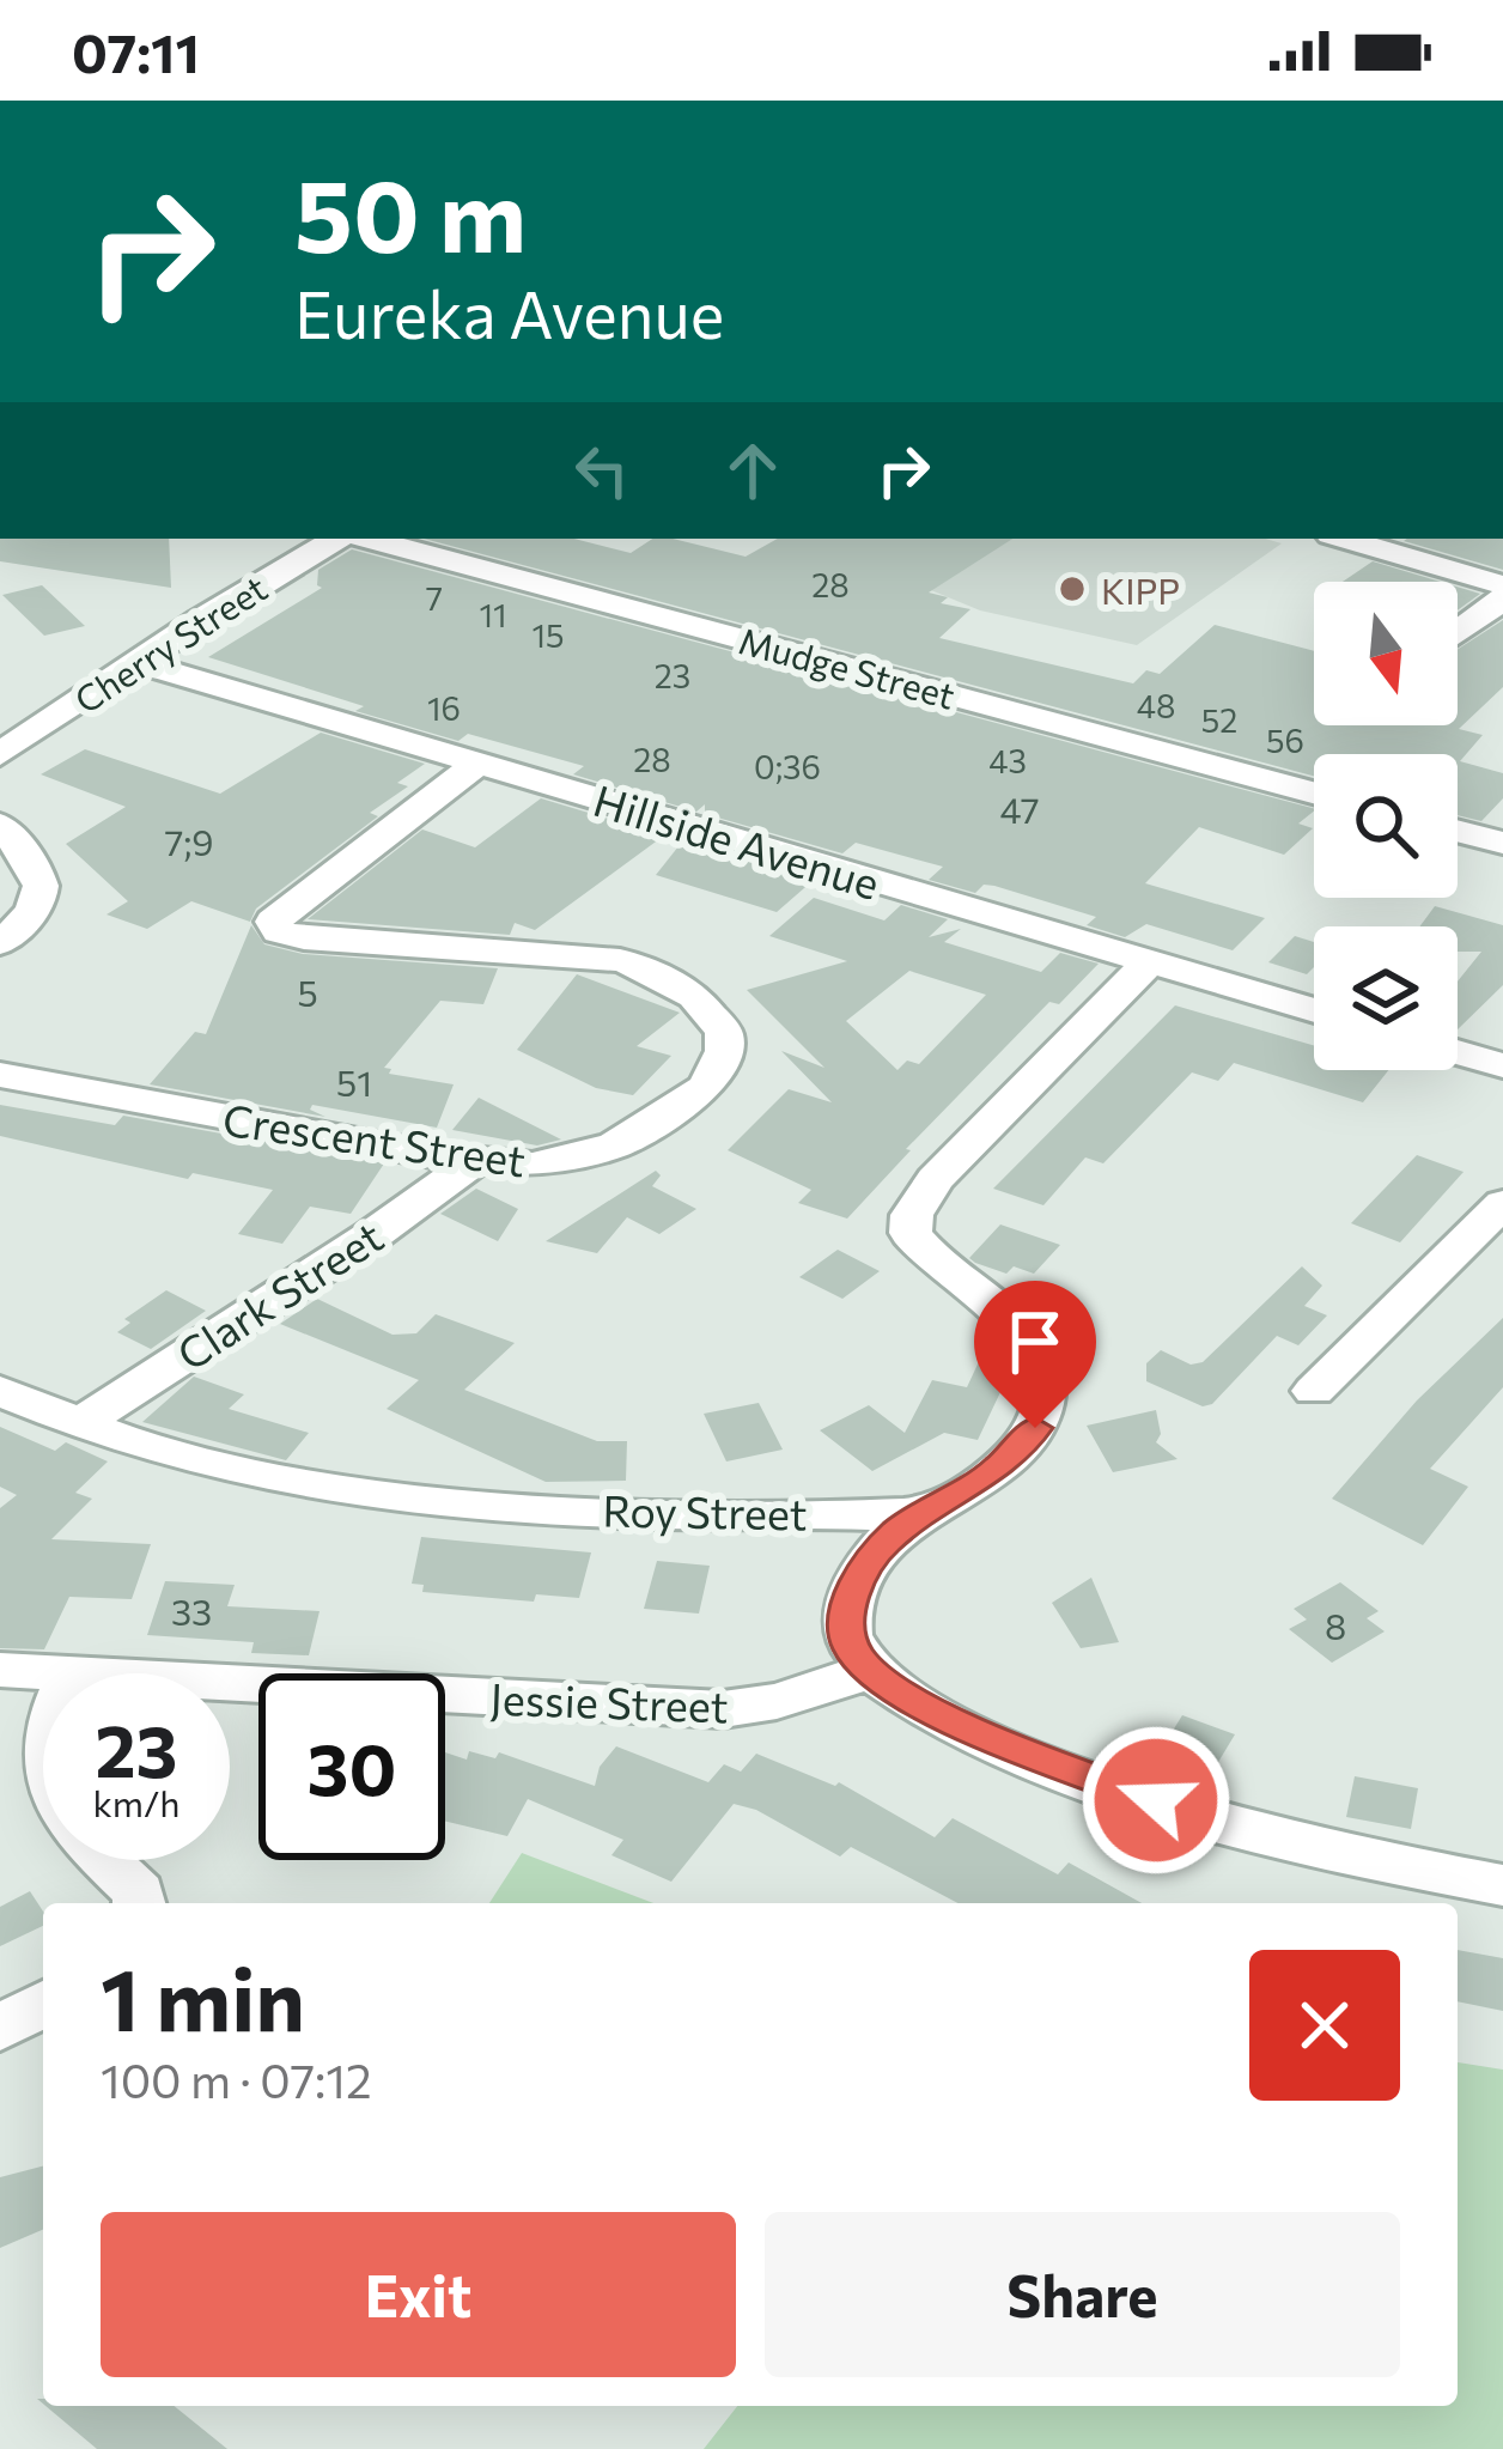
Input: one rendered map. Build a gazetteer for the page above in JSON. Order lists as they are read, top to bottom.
{
  "streets": {
    "street": [
      "Cherry Street",
      "Mudge Street",
      "Hillside Avenue",
      "Crescent Street",
      "Clark Street",
      "Roy Street",
      "Jessie Street"
    ]
  },
  "crossings": [
    ["Cherry Street", "Hillside Avenue"],
    ["Hillside Avenue", "Crescent Street"],
    ["Crescent Street", "Clark Street"],
    ["Clark Street", "Roy Street"]
  ],
  "places": ["KIPP"],
  "house_numbers": [
    "28",
    "7",
    "11",
    "15",
    "23",
    "48",
    "16",
    "52",
    "56",
    "28",
    "43",
    "0;36",
    "47",
    "7;9",
    "5",
    "51",
    "33",
    "8"
  ],
  "north": "bottom",
  "page": {
    "status": "07:11",
    "turn": ["50 m", "Eureka Avenue"],
    "speed": "23 km/h",
    "limit": "30",
    "heading": ["1 min", "100 m · 07:12"],
    "buttons": ["Exit", "Share"]
  }
}
